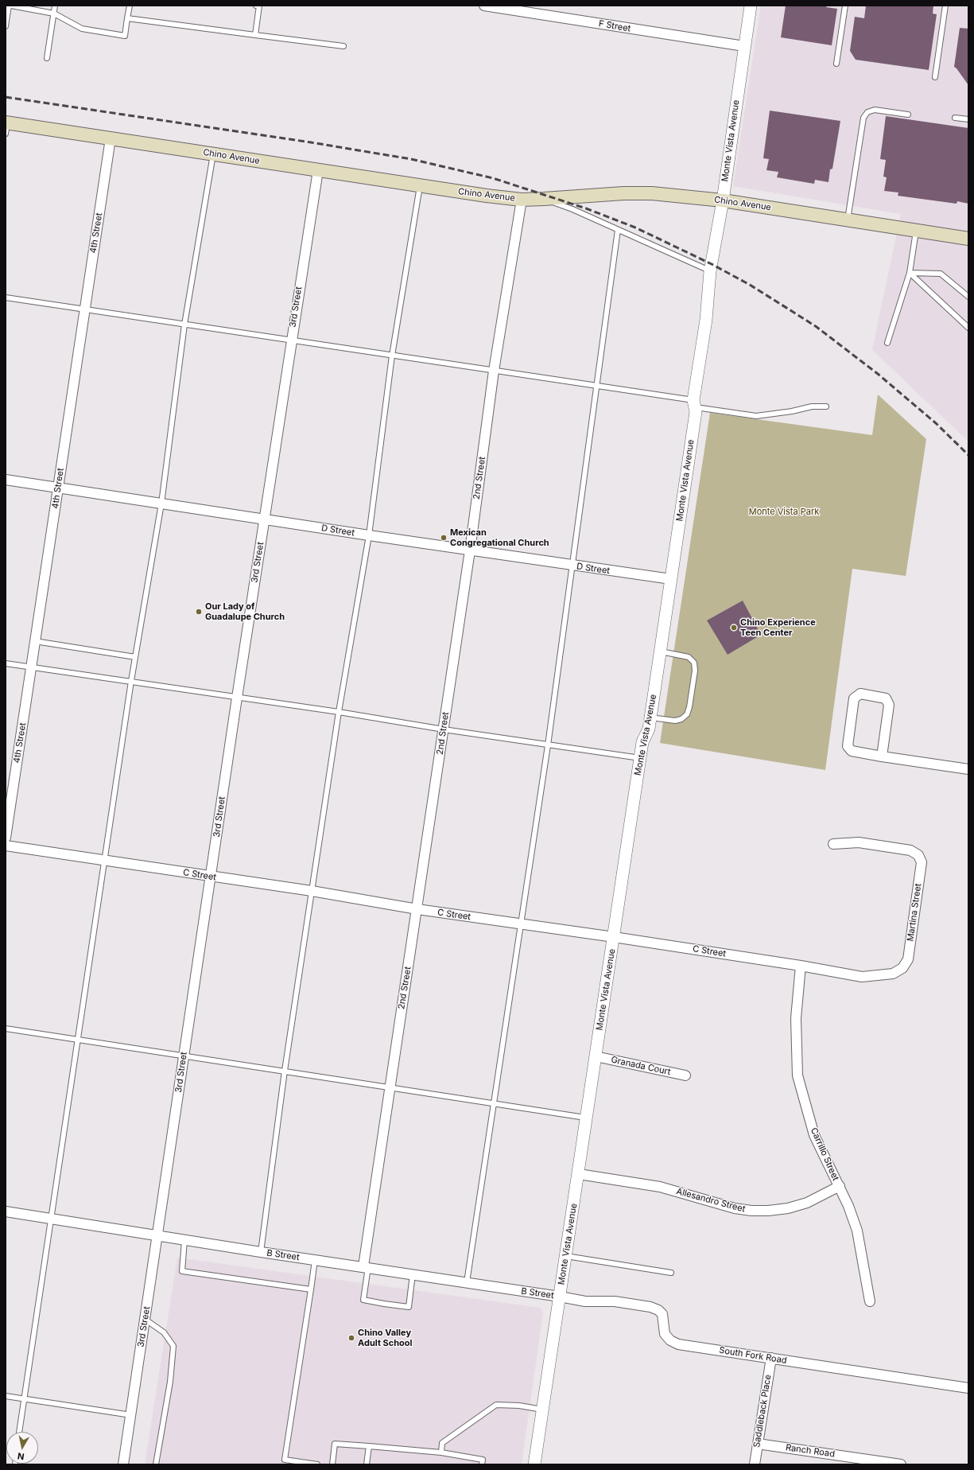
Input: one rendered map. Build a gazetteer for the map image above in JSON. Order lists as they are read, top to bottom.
{
  "streets": {
    "main road": ["Chino Avenue"],
    "street": [
      "F Street",
      "Monte Vista Avenue",
      "4th Street",
      "3rd Street",
      "2nd Street",
      "D Street",
      "C Street",
      "Martina Street",
      "Granada Court",
      "Carrillo Street",
      "Allesandro Street",
      "B Street",
      "South Fork Road",
      "Saddleback Place",
      "Ranch Road"
    ]
  },
  "crossings": [
    ["F Street", "Monte Vista Avenue"],
    ["Monte Vista Avenue", "Chino Avenue"],
    ["Monte Vista Avenue", "D Street"],
    ["Monte Vista Avenue", "C Street"],
    ["Monte Vista Avenue", "Granada Court"],
    ["Monte Vista Avenue", "Allesandro Street"],
    ["Monte Vista Avenue", "B Street"],
    ["Monte Vista Avenue", "South Fork Road"],
    ["Chino Avenue", "4th Street"],
    ["Chino Avenue", "3rd Street"],
    ["Chino Avenue", "2nd Street"],
    ["4th Street", "D Street"],
    ["3rd Street", "D Street"],
    ["3rd Street", "C Street"],
    ["3rd Street", "B Street"],
    ["2nd Street", "D Street"],
    ["2nd Street", "C Street"],
    ["2nd Street", "B Street"],
    ["C Street", "Martina Street"],
    ["C Street", "Carrillo Street"],
    ["Carrillo Street", "Allesandro Street"],
    ["B Street", "South Fork Road"],
    ["South Fork Road", "Saddleback Place"],
    ["Saddleback Place", "Ranch Road"]
  ],
  "parks": ["Monte Vista Park"],
  "places": [
    "Mexican Congregational Church",
    "Our Lady of Guadalupe Church",
    "Chino Experience Teen Center",
    "Chino Valley Adult School"
  ],
  "north": "bottom"
}
